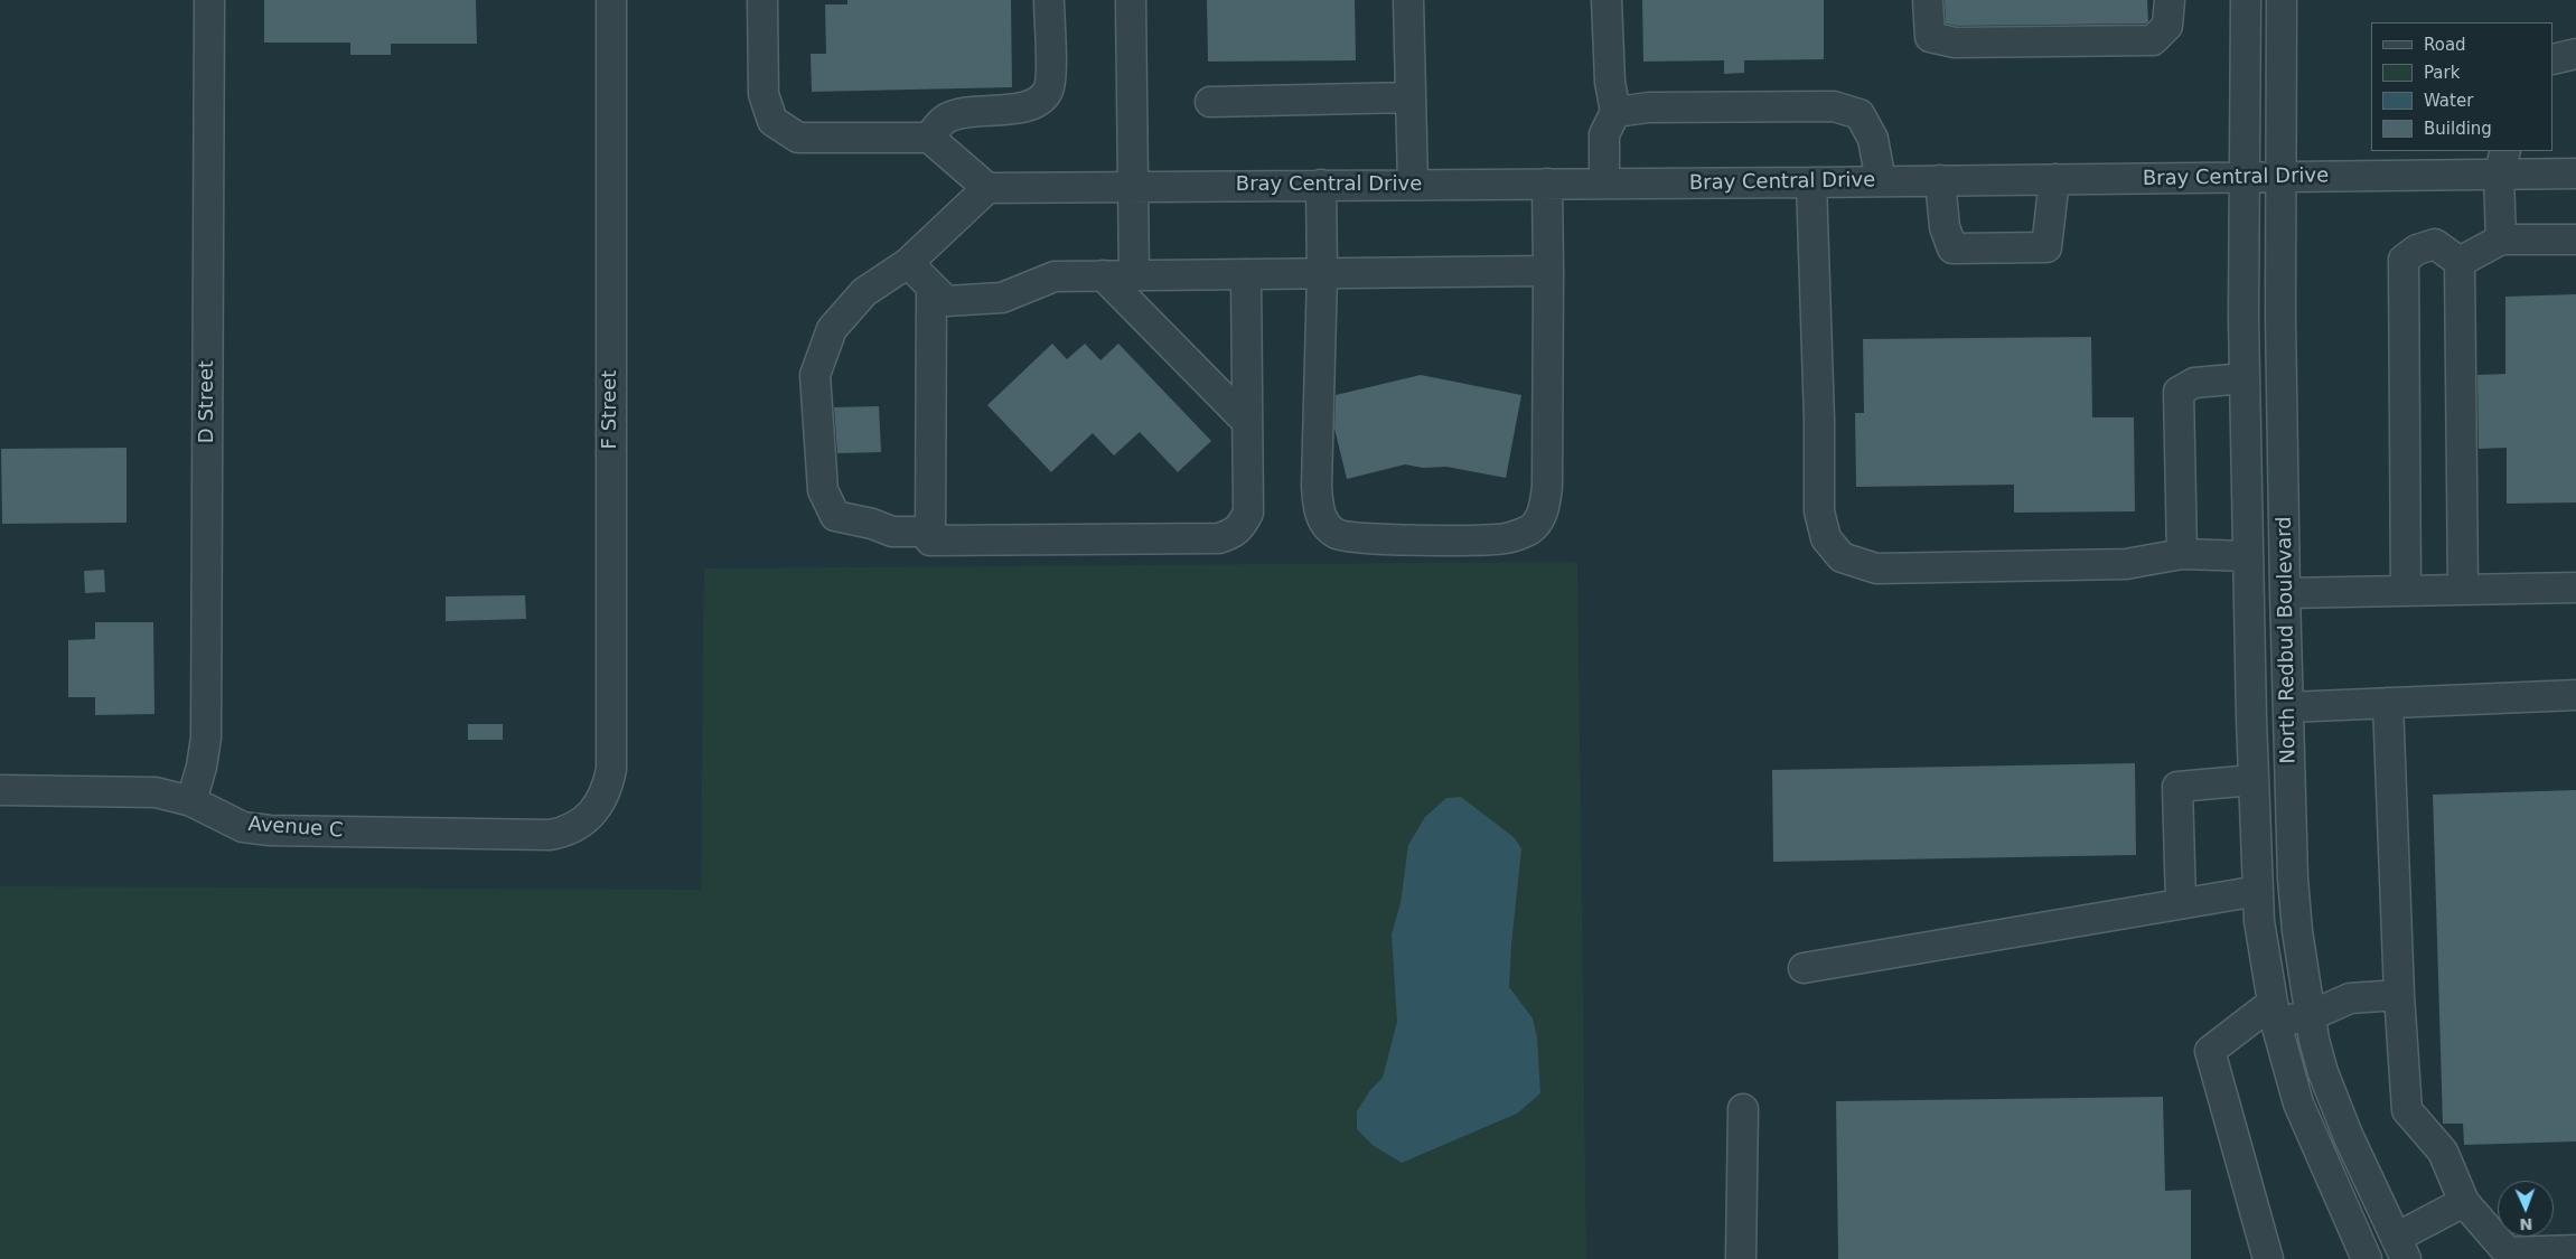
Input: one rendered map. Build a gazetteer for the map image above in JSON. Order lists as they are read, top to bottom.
{
  "streets": {
    "street": [
      "Bray Central Drive",
      "D Street",
      "F Street",
      "North Redbud Boulevard",
      "Avenue C"
    ]
  },
  "crossings": [
    ["Bray Central Drive", "North Redbud Boulevard"],
    ["D Street", "Avenue C"],
    ["F Street", "Avenue C"]
  ],
  "legend": [
    "Road",
    "Park",
    "Water",
    "Building"
  ],
  "north": "bottom"
}
